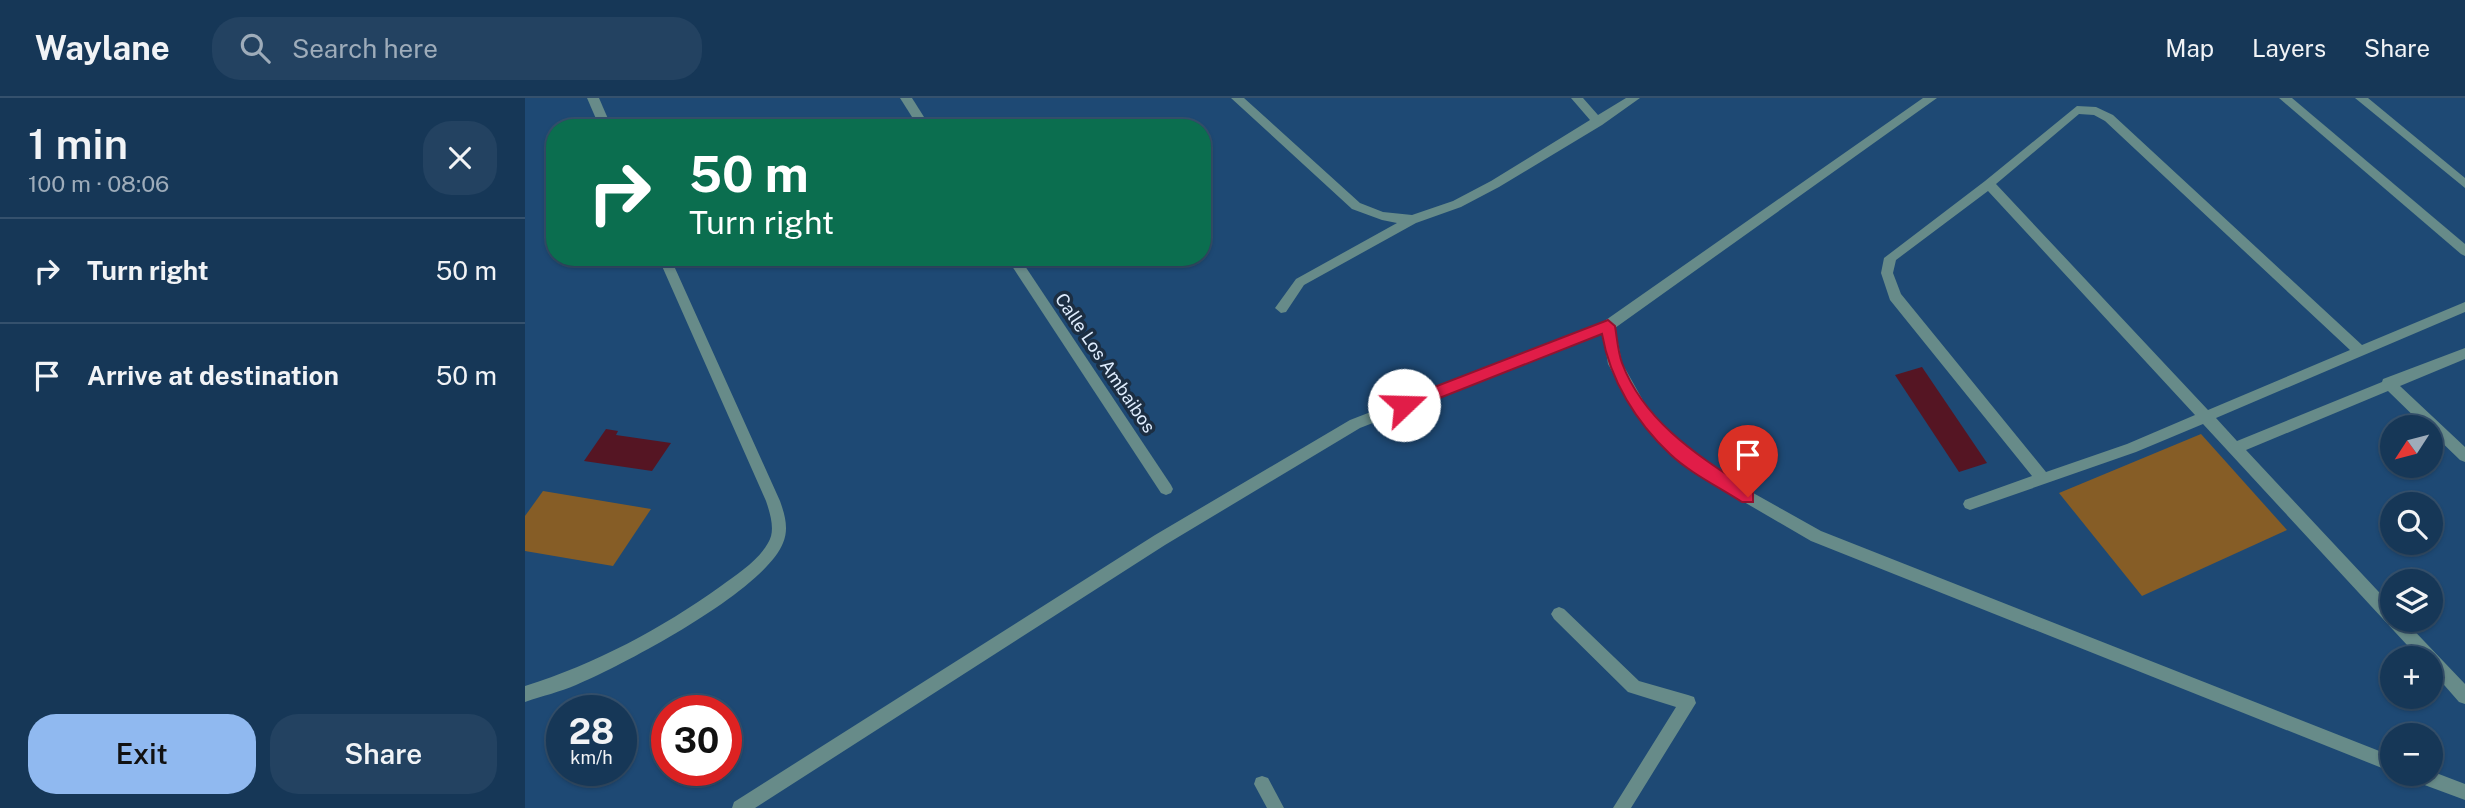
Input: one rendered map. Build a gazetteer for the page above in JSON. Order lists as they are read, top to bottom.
{
  "streets": {
    "street": ["Calle Los Ambaibos"]
  },
  "north": "bottom left",
  "page": {
    "header": "Waylane",
    "search": "Search here",
    "nav": ["Map", "Layers", "Share"],
    "heading": ["1 min", "100 m · 08:06"],
    "turn": ["50 m", "Turn right"],
    "list": [
      {
        "name": "Turn right",
        "value": "50 m"
      },
      {
        "name": "Arrive at destination",
        "value": "50 m"
      }
    ],
    "map_buttons": ["+", "−"],
    "speed": "28 km/h",
    "limit": "30",
    "buttons": ["Exit", "Share"]
  }
}
